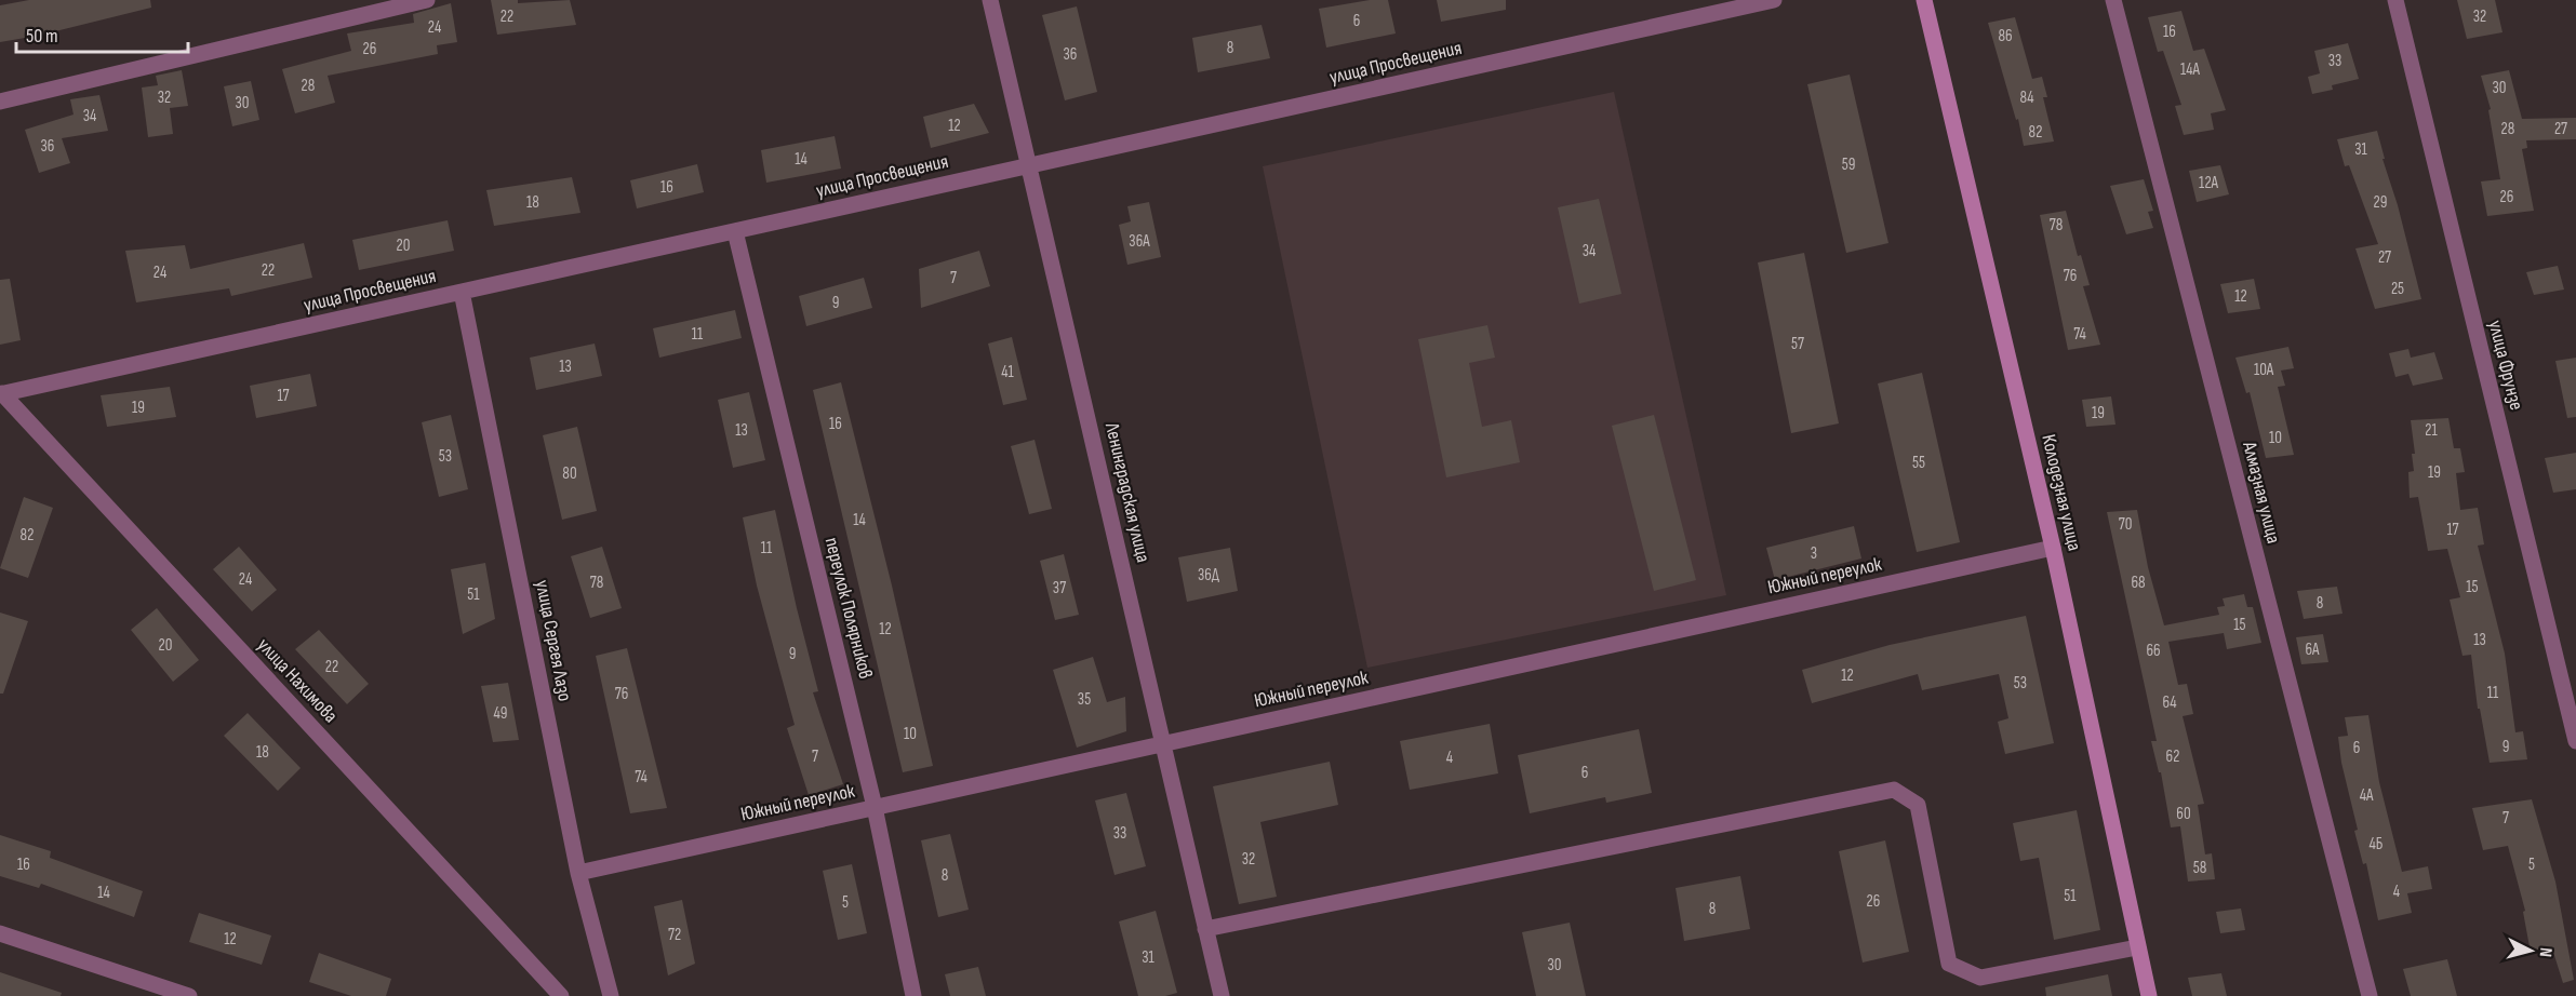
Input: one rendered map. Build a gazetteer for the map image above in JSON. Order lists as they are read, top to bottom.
{
  "streets": {
    "main road": ["Колодезная улица"],
    "street": [
      "улица Просвещения",
      "улица Фрунзе",
      "Ленинградская улица",
      "Алмазная улица",
      "Южный переулок",
      "переулок Полярников",
      "улица Сергея Лазо",
      "улица Нахимова"
    ]
  },
  "crossings": [
    ["улица Просвещения", "Ленинградская улица"],
    ["улица Просвещения", "переулок Полярников"],
    ["улица Просвещения", "улица Сергея Лазо"],
    ["улица Просвещения", "улица Нахимова"],
    ["Ленинградская улица", "Южный переулок"],
    ["Колодезная улица", "Южный переулок"],
    ["Южный переулок", "переулок Полярников"],
    ["Южный переулок", "улица Сергея Лазо"]
  ],
  "house_numbers": [
    "22",
    "32",
    "6",
    "24",
    "16",
    "86",
    "8",
    "26",
    "36",
    "33",
    "14А",
    "28",
    "30",
    "32",
    "84",
    "30",
    "34",
    "12",
    "28",
    "27",
    "82",
    "36",
    "31",
    "14",
    "59",
    "12А",
    "16",
    "26",
    "18",
    "29",
    "78",
    "36А",
    "20",
    "34",
    "27",
    "22",
    "24",
    "76",
    "7",
    "25",
    "12",
    "9",
    "11",
    "74",
    "57",
    "13",
    "10А",
    "41",
    "17",
    "19",
    "19",
    "16",
    "13",
    "21",
    "10",
    "53",
    "55",
    "19",
    "80",
    "14",
    "70",
    "17",
    "82",
    "11",
    "3",
    "36Д",
    "24",
    "78",
    "68",
    "15",
    "37",
    "51",
    "8",
    "15",
    "12",
    "13",
    "20",
    "6А",
    "66",
    "9",
    "22",
    "12",
    "53",
    "11",
    "76",
    "35",
    "64",
    "49",
    "10",
    "9",
    "6",
    "18",
    "7",
    "62",
    "4",
    "6",
    "74",
    "4А",
    "60",
    "7",
    "33",
    "4Б",
    "32",
    "16",
    "5",
    "58",
    "8",
    "4",
    "14",
    "51",
    "26",
    "5",
    "8",
    "72",
    "12",
    "31",
    "30"
  ],
  "scale_bar": "50 m",
  "north": "right"
}
